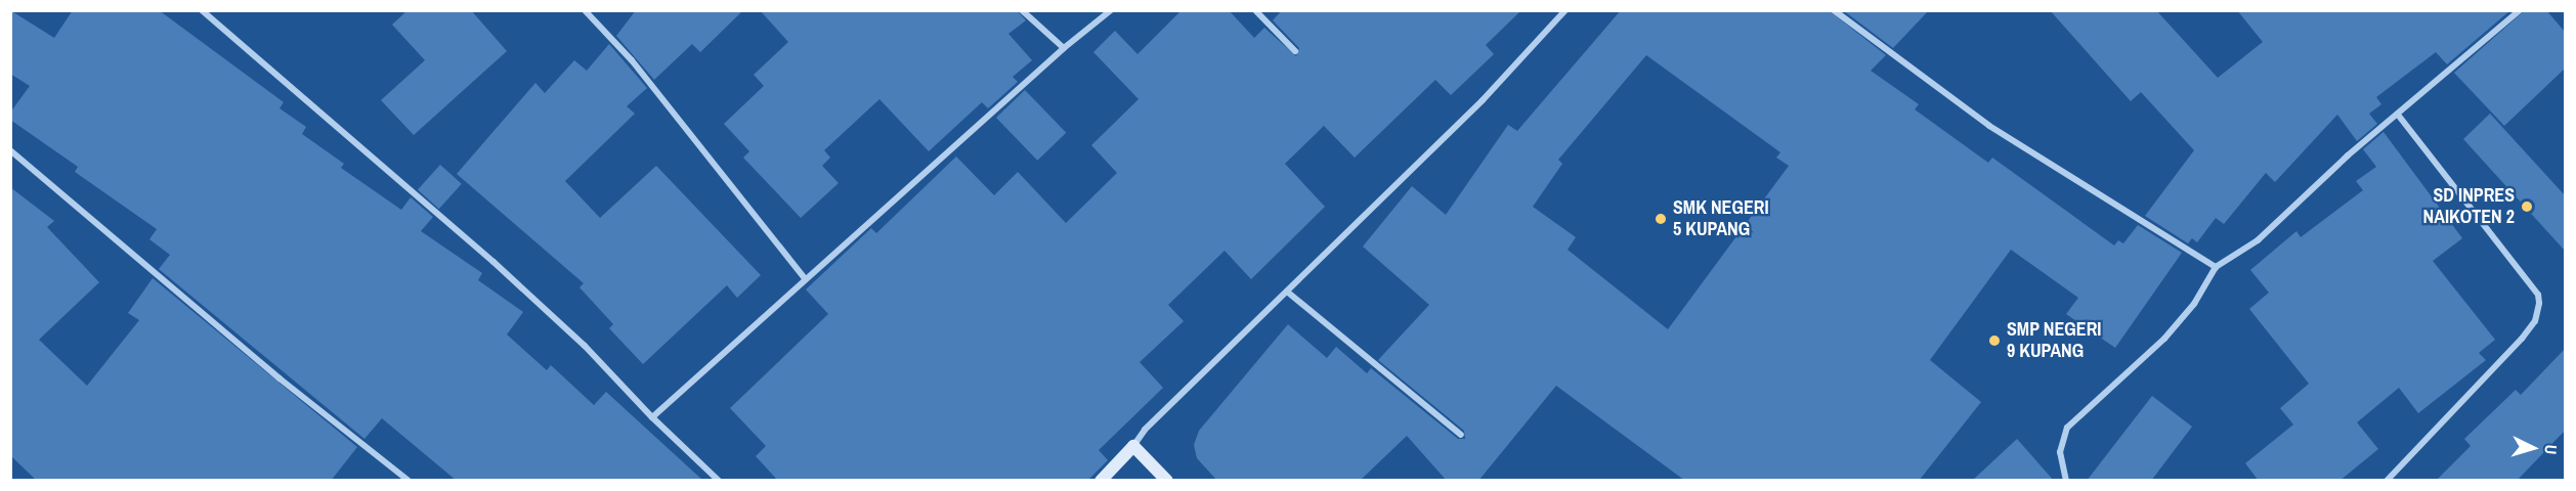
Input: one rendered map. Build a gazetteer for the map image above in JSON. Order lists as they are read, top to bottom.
{
  "places": ["SD INPRES NAIKOTEN 2", "SMK NEGERI 5 KUPANG", "SMP NEGERI 9 KUPANG"],
  "north": "right"
}
